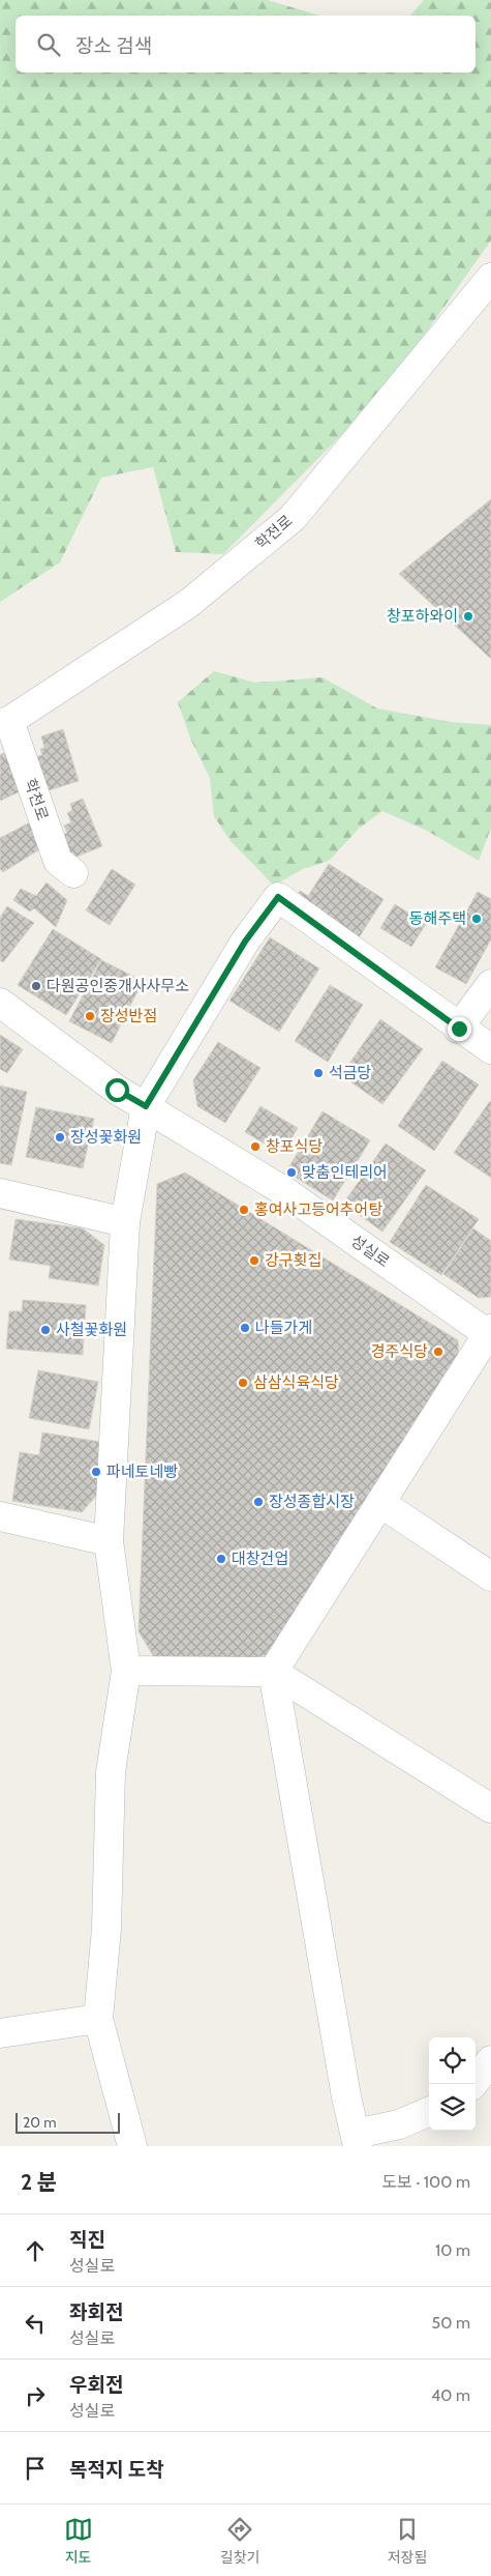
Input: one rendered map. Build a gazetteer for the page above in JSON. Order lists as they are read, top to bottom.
{
  "streets": {
    "street": ["학전로", "학천로", "성실로"]
  },
  "crossings": [
    ["학전로", "학천로"]
  ],
  "places": [
    "창포하와이",
    "동해주택",
    "다원공인중개사사무소",
    "장성반점",
    "석금당",
    "장성꽃화원",
    "창포식당",
    "맞춤인테리어",
    "홍여사고등어추어탕",
    "강구횟집",
    "나들가게",
    "사철꽃화원",
    "경주식당",
    "삼삼식육식당",
    "파네토네빵",
    "장성종합시장",
    "대창건업"
  ],
  "scale_bar": "20 m",
  "page": {
    "search": "장소 검색",
    "scale": "20 m",
    "heading": ["2 분", "도보 · 100 m"],
    "list": [
      ["직진", "성실로", "10 m"],
      ["좌회전", "성실로", "50 m"],
      ["우회전", "성실로", "40 m"],
      "목적지 도착"
    ],
    "nav": ["지도", "길찾기", "저장됨"]
  }
}
